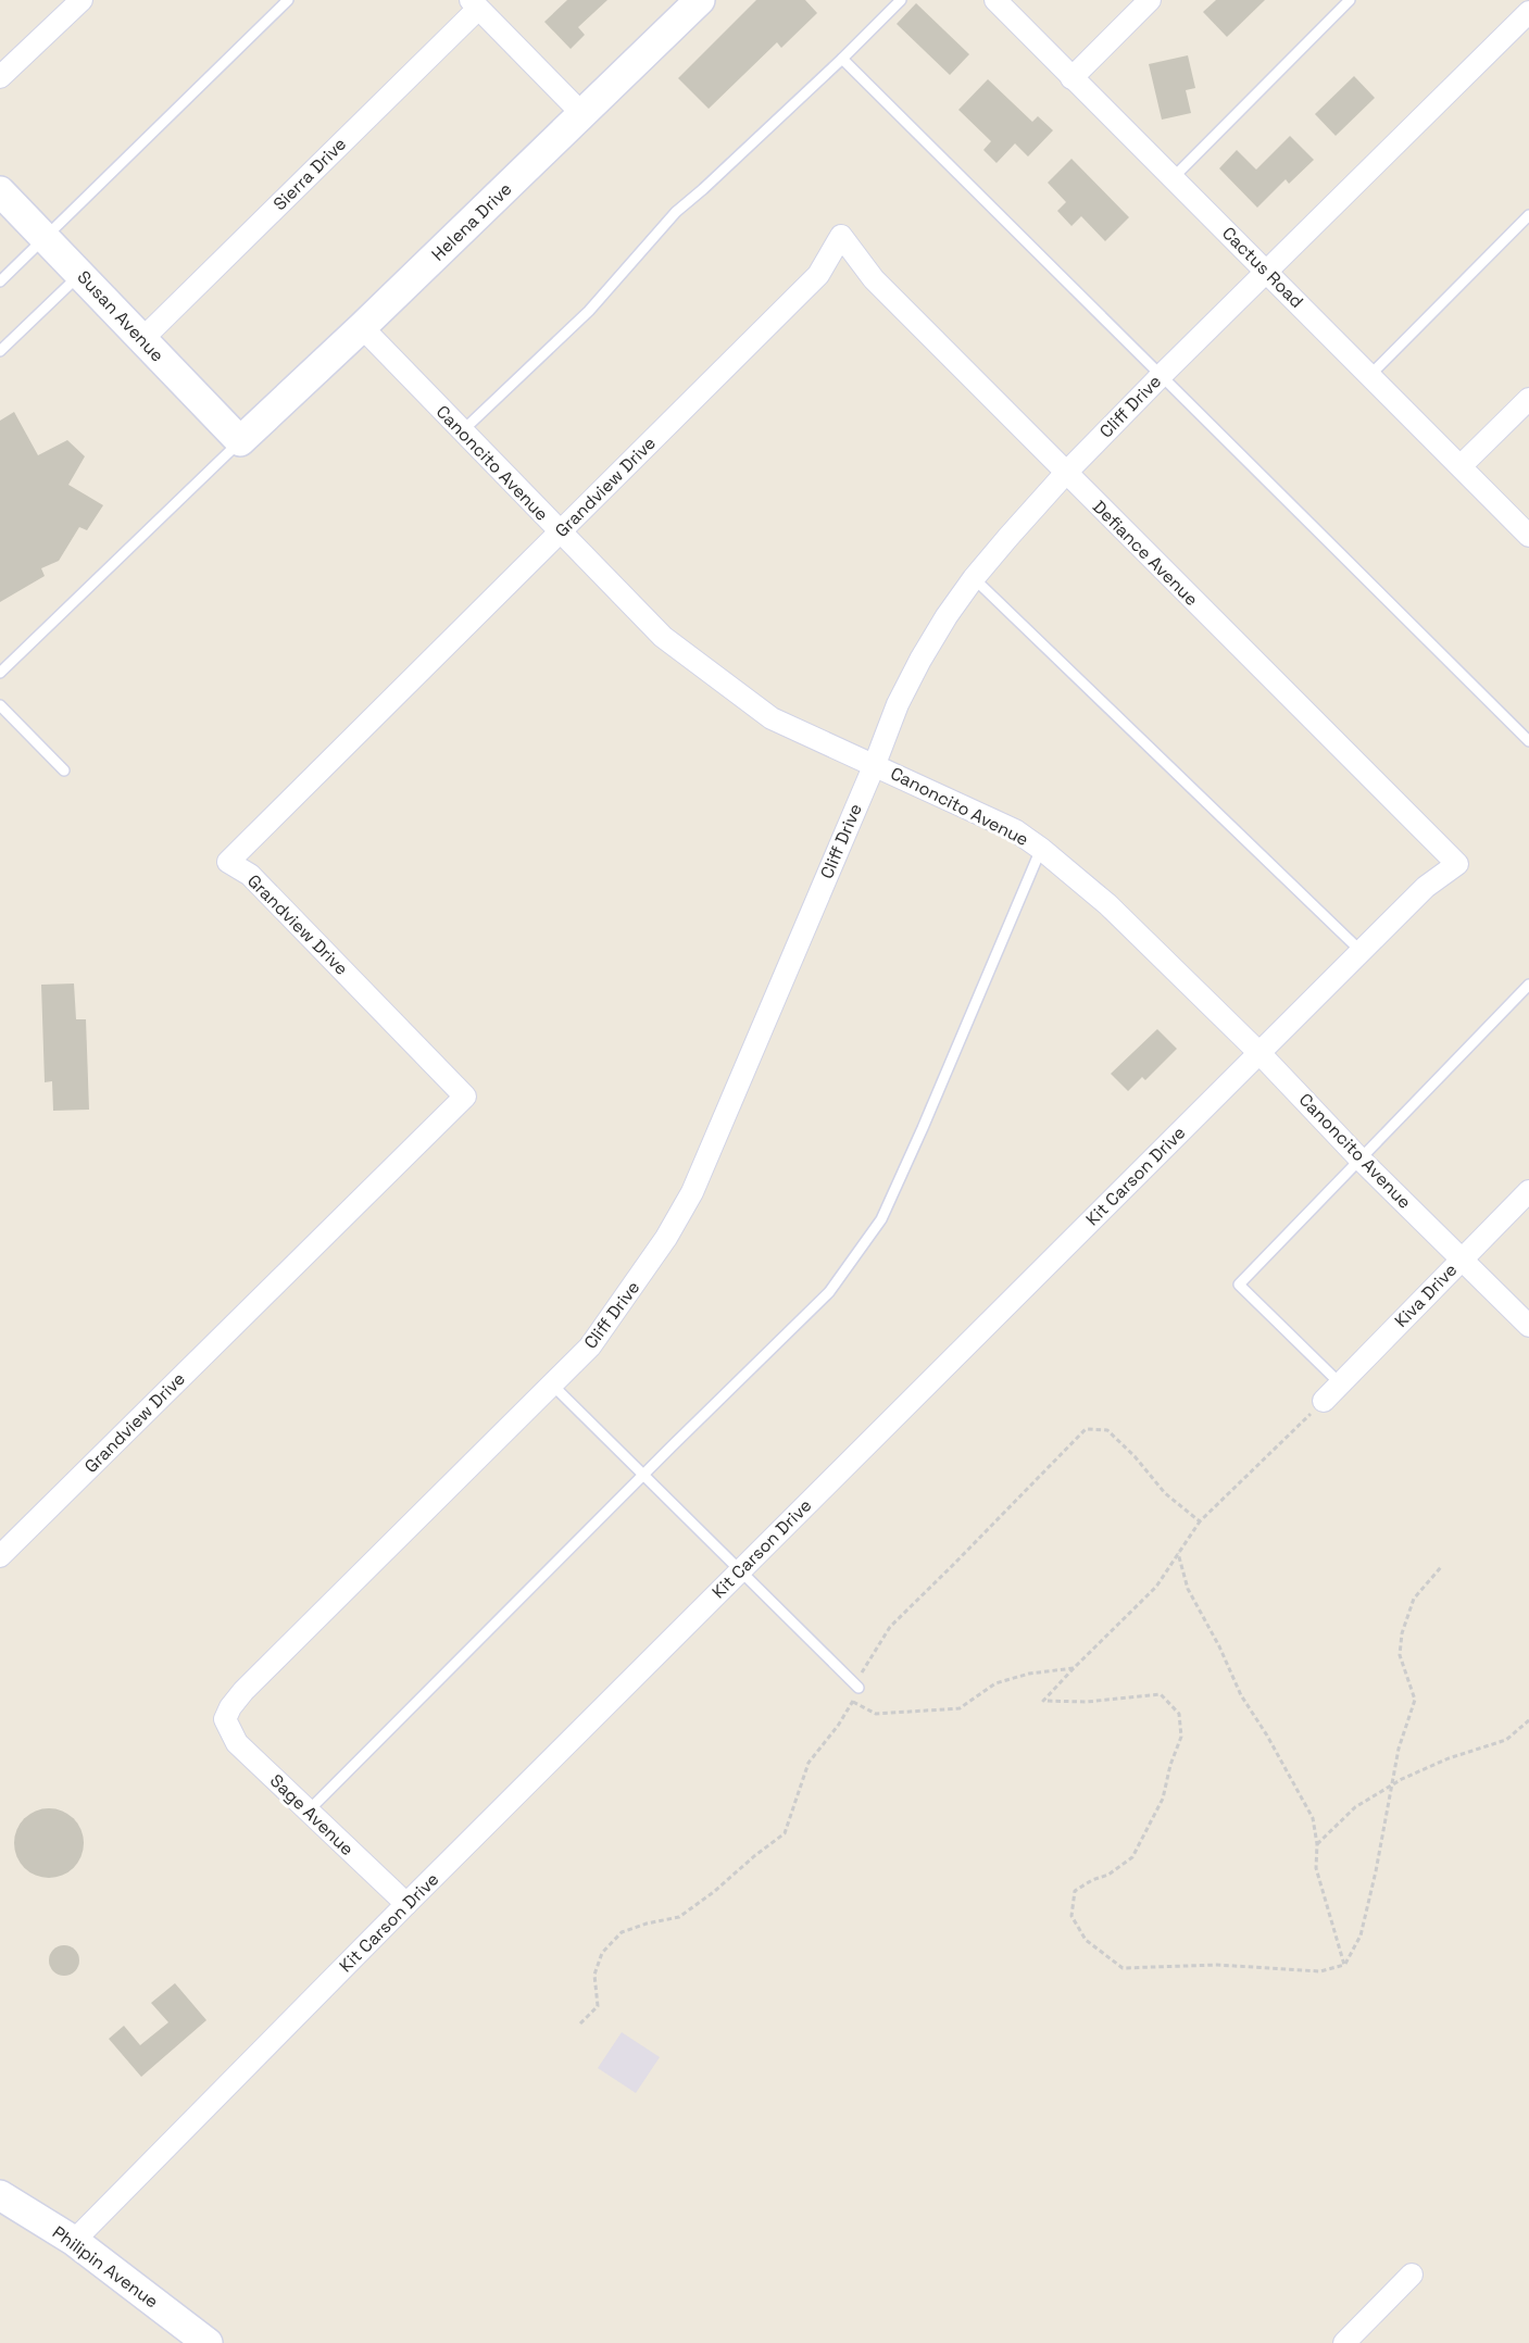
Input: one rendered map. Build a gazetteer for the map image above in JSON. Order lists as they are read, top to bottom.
{
  "streets": {
    "main road": ["Helena Drive", "Susan Avenue", "Philipin Avenue"],
    "street": [
      "Sierra Drive",
      "Cactus Road",
      "Cliff Drive",
      "Canoncito Avenue",
      "Grandview Drive",
      "Defiance Avenue",
      "Kit Carson Drive",
      "Kiva Drive",
      "Sage Avenue"
    ]
  },
  "crossings": [
    ["Sierra Drive", "Susan Avenue"],
    ["Helena Drive", "Susan Avenue"],
    ["Helena Drive", "Canoncito Avenue"],
    ["Cactus Road", "Cliff Drive"],
    ["Cliff Drive", "Canoncito Avenue"],
    ["Cliff Drive", "Defiance Avenue"],
    ["Cliff Drive", "Sage Avenue"],
    ["Canoncito Avenue", "Grandview Drive"],
    ["Canoncito Avenue", "Kit Carson Drive"],
    ["Canoncito Avenue", "Kiva Drive"],
    ["Grandview Drive", "Defiance Avenue"],
    ["Defiance Avenue", "Kit Carson Drive"],
    ["Kit Carson Drive", "Sage Avenue"],
    ["Kit Carson Drive", "Philipin Avenue"]
  ]
}
